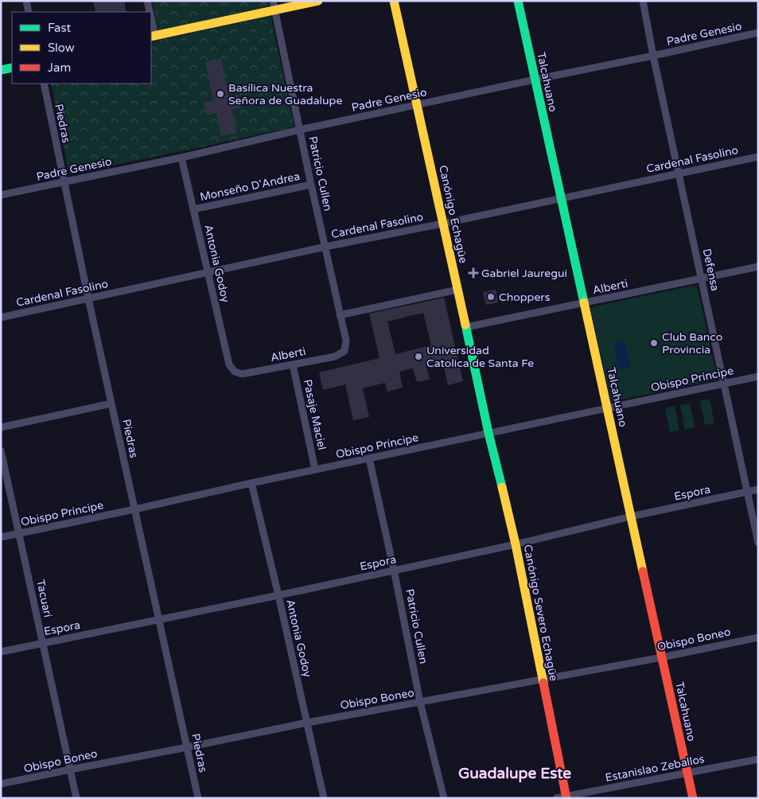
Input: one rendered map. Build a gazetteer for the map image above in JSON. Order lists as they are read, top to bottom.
{
  "streets": {
    "street": [
      "Padre Genesio",
      "Talcahuano",
      "Piedras",
      "Cardenal Fasolino",
      "Patricio Cullen",
      "Monseño D'Andrea",
      "Canónigo Echagüe",
      "Antonia Godoy",
      "Defensa",
      "Alberti",
      "Obispo Príncipe",
      "Pasaje Maciel",
      "Espora",
      "Tacuarí",
      "Canónigo Severo Echagüe",
      "Obispo Boneo",
      "Estanislao Zeballos"
    ]
  },
  "crossings": [
    ["Padre Genesio", "Talcahuano"],
    ["Padre Genesio", "Piedras"],
    ["Padre Genesio", "Patricio Cullen"],
    ["Padre Genesio", "Canónigo Echagüe"],
    ["Padre Genesio", "Antonia Godoy"],
    ["Padre Genesio", "Defensa"],
    ["Talcahuano", "Cardenal Fasolino"],
    ["Talcahuano", "Alberti"],
    ["Talcahuano", "Obispo Príncipe"],
    ["Talcahuano", "Espora"],
    ["Talcahuano", "Obispo Boneo"],
    ["Talcahuano", "Estanislao Zeballos"],
    ["Piedras", "Cardenal Fasolino"],
    ["Piedras", "Obispo Príncipe"],
    ["Piedras", "Espora"],
    ["Piedras", "Obispo Boneo"],
    ["Cardenal Fasolino", "Patricio Cullen"],
    ["Cardenal Fasolino", "Canónigo Echagüe"],
    ["Cardenal Fasolino", "Antonia Godoy"],
    ["Cardenal Fasolino", "Defensa"],
    ["Patricio Cullen", "Monseño D'Andrea"],
    ["Patricio Cullen", "Alberti"],
    ["Patricio Cullen", "Obispo Príncipe"],
    ["Patricio Cullen", "Espora"],
    ["Patricio Cullen", "Obispo Boneo"],
    ["Monseño D'Andrea", "Antonia Godoy"],
    ["Canónigo Echagüe", "Alberti"],
    ["Canónigo Echagüe", "Obispo Príncipe"],
    ["Canónigo Echagüe", "Canónigo Severo Echagüe"],
    ["Antonia Godoy", "Alberti"],
    ["Antonia Godoy", "Obispo Príncipe"],
    ["Antonia Godoy", "Espora"],
    ["Antonia Godoy", "Obispo Boneo"],
    ["Defensa", "Alberti"],
    ["Defensa", "Obispo Príncipe"],
    ["Defensa", "Espora"],
    ["Alberti", "Pasaje Maciel"],
    ["Obispo Príncipe", "Pasaje Maciel"],
    ["Obispo Príncipe", "Tacuarí"],
    ["Obispo Príncipe", "Canónigo Severo Echagüe"],
    ["Espora", "Tacuarí"],
    ["Espora", "Canónigo Severo Echagüe"],
    ["Tacuarí", "Obispo Boneo"],
    ["Canónigo Severo Echagüe", "Obispo Boneo"],
    ["Canónigo Severo Echagüe", "Estanislao Zeballos"]
  ],
  "districts": ["Guadalupe Este"],
  "places": {
    "other": [
      "Basílica Nuestra Señora de Guadalupe",
      "Choppers",
      "Club Banco Provincia",
      "Universidad Catolica de Santa Fe"
    ],
    "health": ["Gabriel Jauregui"]
  },
  "legend": ["Fast", "Slow", "Jam"]
}
